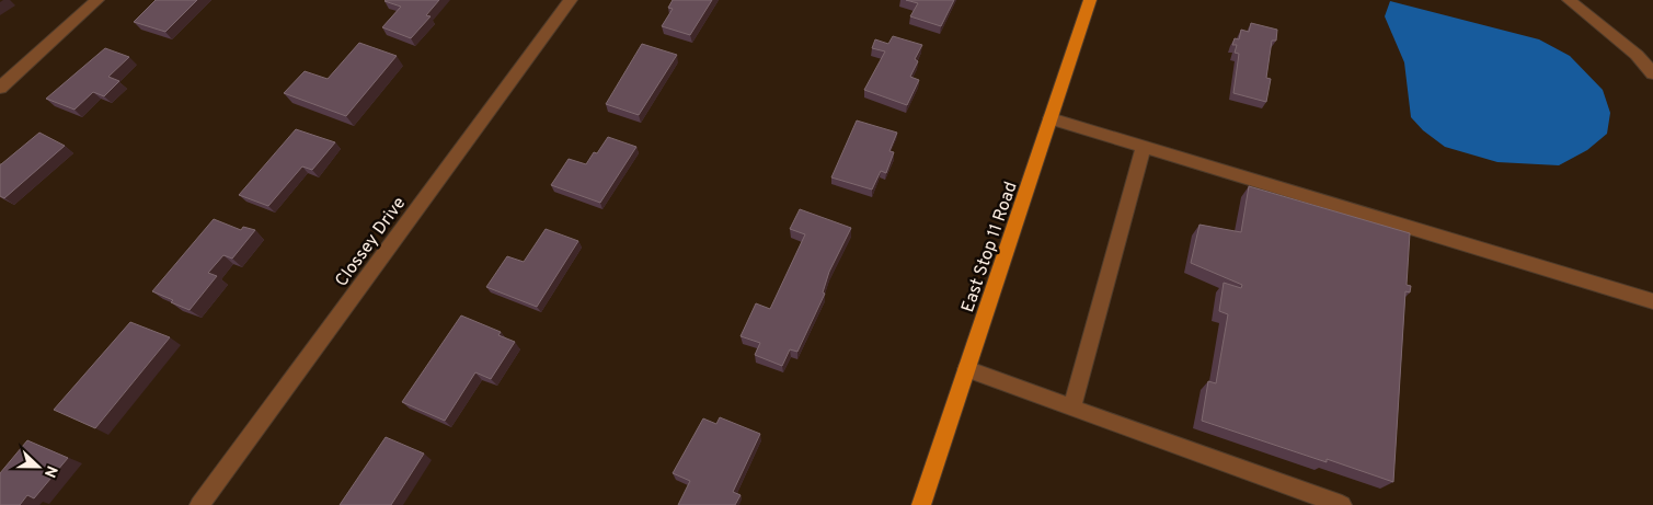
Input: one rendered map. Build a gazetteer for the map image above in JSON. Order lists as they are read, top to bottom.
{
  "streets": {
    "main road": ["East Stop 11 Road"],
    "street": ["Clossey Drive"]
  },
  "north": "right"
}
